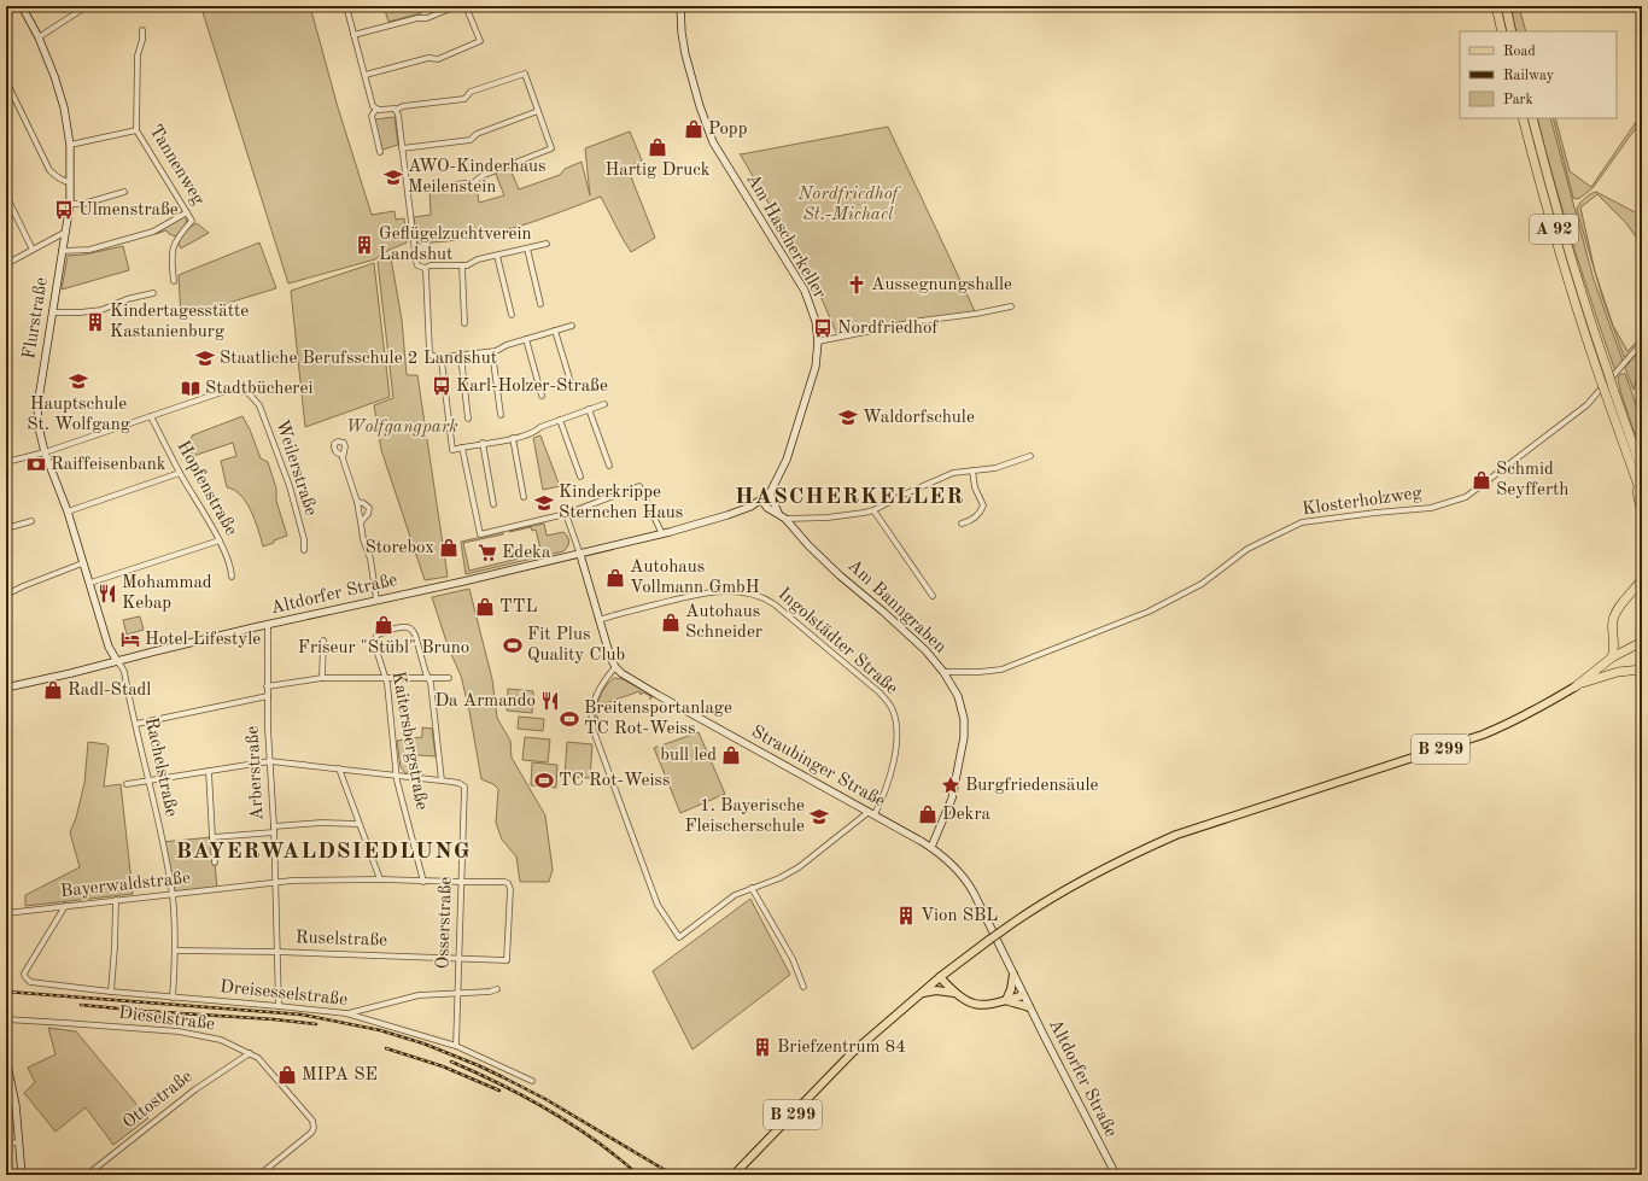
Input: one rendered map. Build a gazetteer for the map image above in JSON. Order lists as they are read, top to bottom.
{
  "streets": {
    "highway": ["A 92"],
    "main road": [
      "Am Hascherkeller",
      "Flurstraße",
      "Altdorfer Straße",
      "Am Banngraben",
      "B 299",
      "Straubinger Straße"
    ],
    "street": [
      "Tannenweg",
      "Weilerstraße",
      "Hopfenstraße",
      "Klosterholzweg",
      "Ingolstädter Straße",
      "Kaitersbergstraße",
      "Rachelstraße",
      "Arberstraße",
      "Bayerwaldstraße",
      "Osserstraße",
      "Ruselstraße",
      "Dreisesselstraße",
      "Dieselstraße",
      "Ottostraße"
    ]
  },
  "crossings": [
    ["Am Hascherkeller", "Altdorfer Straße"],
    ["Am Hascherkeller", "Am Banngraben"],
    ["Flurstraße", "Weilerstraße"],
    ["Flurstraße", "Altdorfer Straße"],
    ["Flurstraße", "Rachelstraße"],
    ["Weilerstraße", "Hopfenstraße"],
    ["Klosterholzweg", "Am Banngraben"],
    ["Altdorfer Straße", "Rachelstraße"],
    ["Altdorfer Straße", "Straubinger Straße"],
    ["Altdorfer Straße", "Arberstraße"],
    ["Am Banngraben", "Straubinger Straße"],
    ["Ingolstädter Straße", "Straubinger Straße"],
    ["Kaitersbergstraße", "Bayerwaldstraße"],
    ["Rachelstraße", "Bayerwaldstraße"],
    ["Rachelstraße", "Ruselstraße"],
    ["Rachelstraße", "Dreisesselstraße"],
    ["Arberstraße", "Bayerwaldstraße"],
    ["Arberstraße", "Ruselstraße"],
    ["Arberstraße", "Dreisesselstraße"],
    ["Bayerwaldstraße", "Osserstraße"],
    ["Bayerwaldstraße", "Ruselstraße"],
    ["Bayerwaldstraße", "Dreisesselstraße"],
    ["Osserstraße", "Ruselstraße"],
    ["Osserstraße", "Dreisesselstraße"],
    ["Dieselstraße", "Ottostraße"]
  ],
  "districts": ["HASCHERKELLER", "BAYERWALDSIEDLUNG"],
  "parks": ["Nordfriedhof St.-Michael", "Wolfgangpark"],
  "places": {
    "shop": [
      "Popp",
      "Hartig Druck",
      "Schmid Seyfferth",
      "Storebox",
      "Autohaus Vollmann GmbH",
      "TTL",
      "Autohaus Schneider",
      "Friseur \"Stübl\" Bruno",
      "Radl-Stadl",
      "bull led",
      "Dekra",
      "MIPA SE"
    ],
    "school or university": [
      "AWO-Kinderhaus Meilenstein",
      "Staatliche Berufsschule 2 Landshut",
      "Hauptschule St. Wolfgang",
      "Waldorfschule",
      "Kinderkrippe Sternchen Haus",
      "1. Bayerische Fleischerschule"
    ],
    "bus stop": ["Ulmenstraße", "Nordfriedhof", "Karl-Holzer-Straße"],
    "building": [
      "Geflügelzuchtverein Landshut",
      "Kindertagesstätte Kastanienburg",
      "Vion SBL",
      "Briefzentrum 84"
    ],
    "church": ["Aussegnungshalle"],
    "library": ["Stadtbücherei"],
    "bank": ["Raiffeisenbank"],
    "supermarket": ["Edeka"],
    "restaurant": ["Mohammad Kebap", "Da Armando"],
    "hotel": ["Hotel Lifestyle"],
    "sports": ["Fit Plus Quality Club", "Breitensportanlage TC Rot-Weiss", "TC Rot-Weiss"],
    "place": ["Burgfriedensäule"]
  },
  "legend": ["Road", "Railway", "Park"]
}
